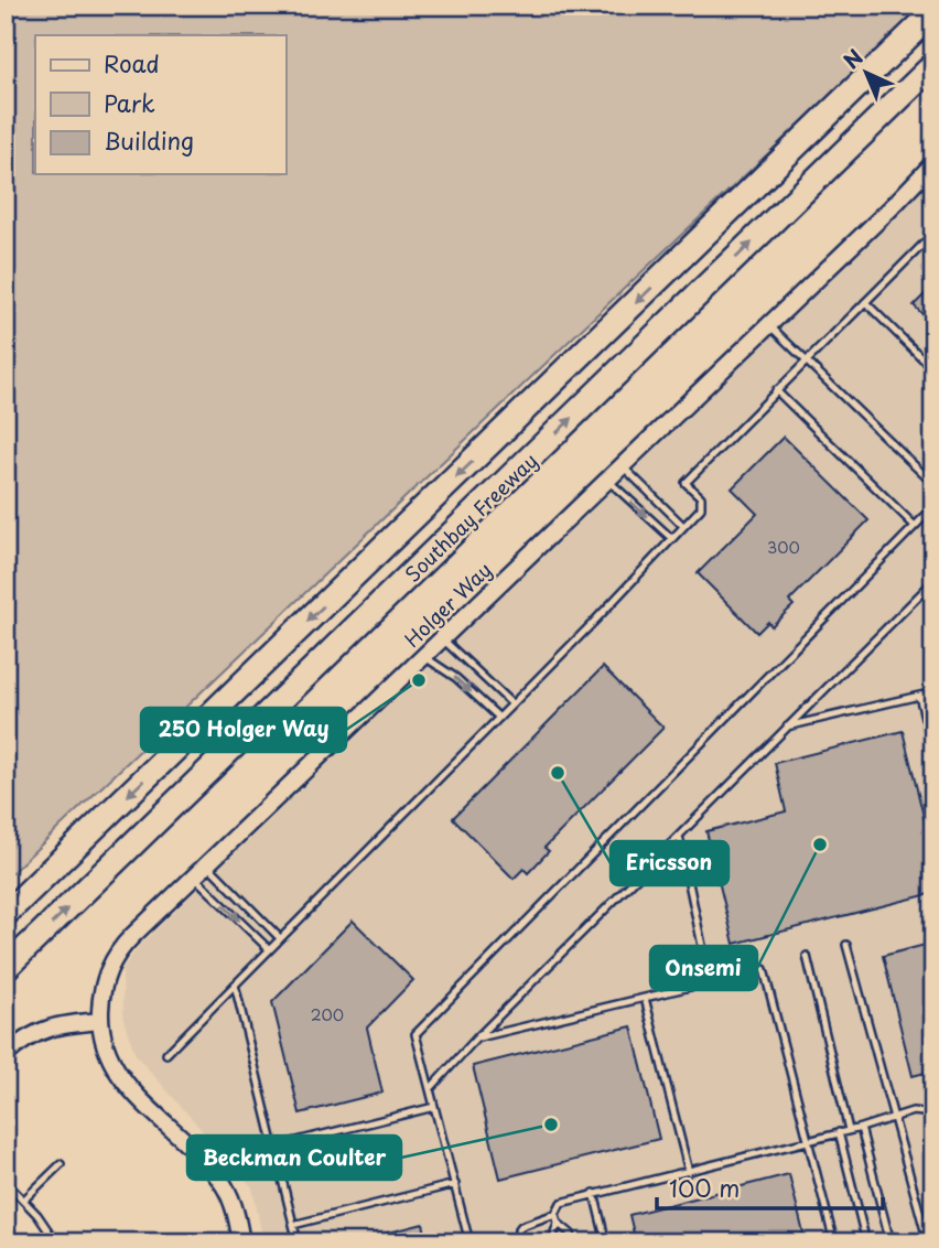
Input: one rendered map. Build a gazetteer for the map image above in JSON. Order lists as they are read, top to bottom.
{
  "streets": {
    "highway": ["Southbay Freeway"],
    "street": ["Holger Way"]
  },
  "places": [
    "250 Holger Way",
    "Ericsson",
    "Onsemi",
    "Beckman Coulter"
  ],
  "house_numbers": ["300", "200"],
  "legend": ["Road", "Park", "Building"],
  "scale_bar": "100 m",
  "north": "top left"
}
